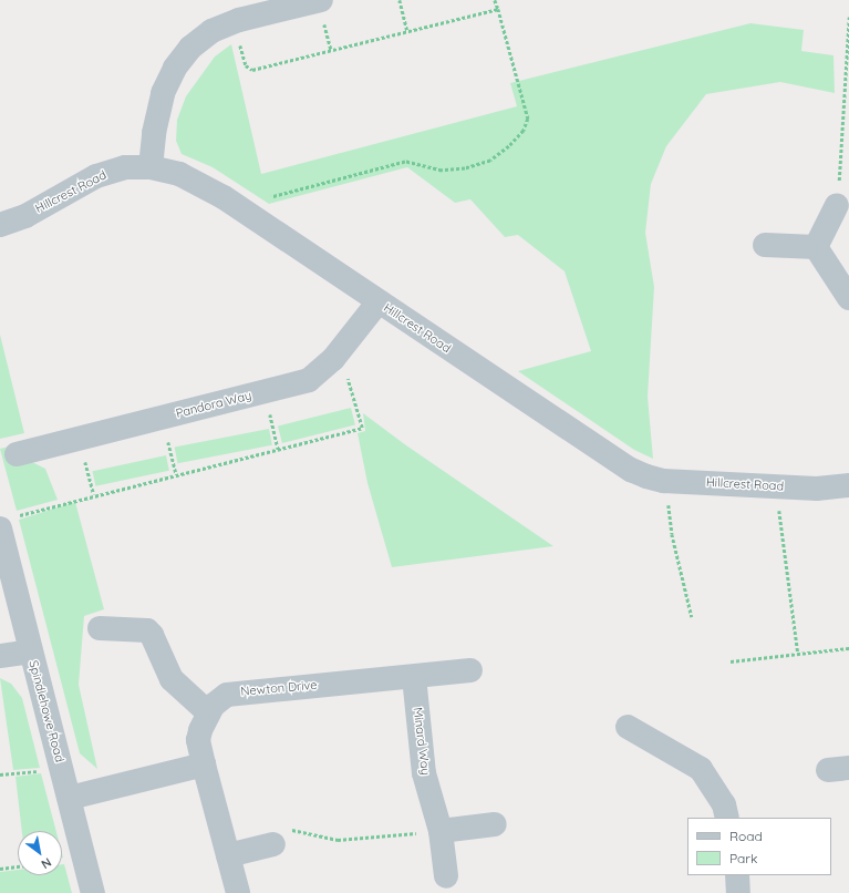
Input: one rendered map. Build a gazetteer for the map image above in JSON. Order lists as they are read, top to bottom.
{
  "streets": {
    "street": [
      "Hillcrest Road",
      "Pandora Way",
      "Newton Drive",
      "Spindlehowe Road",
      "Minard Way"
    ]
  },
  "crossings": [
    ["Hillcrest Road", "Pandora Way"],
    ["Newton Drive", "Minard Way"]
  ],
  "legend": ["Road", "Park"],
  "north": "bottom right"
}
